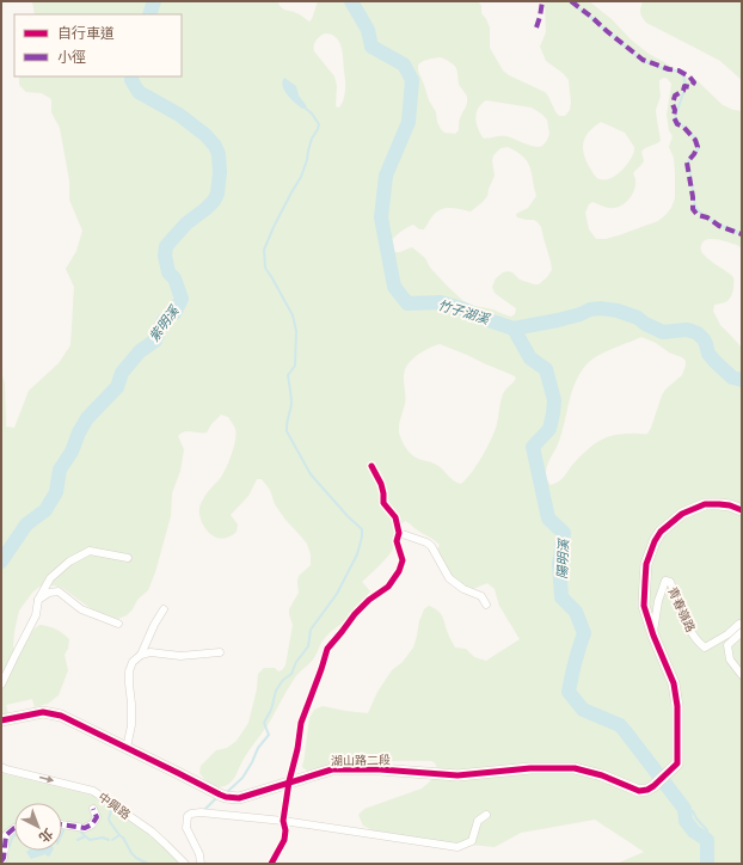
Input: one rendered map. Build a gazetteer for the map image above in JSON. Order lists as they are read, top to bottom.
{
  "streets": {
    "street": ["青春嶺路", "湖山路二段", "中興路"]
  },
  "crossings": [
    ["青春嶺路", "湖山路二段"]
  ],
  "one_way": ["中興路"],
  "water": ["竹子湖溪", "紫明溪", "陽明溪"],
  "legend": ["自行車道", "小徑"],
  "north": "bottom right"
}
